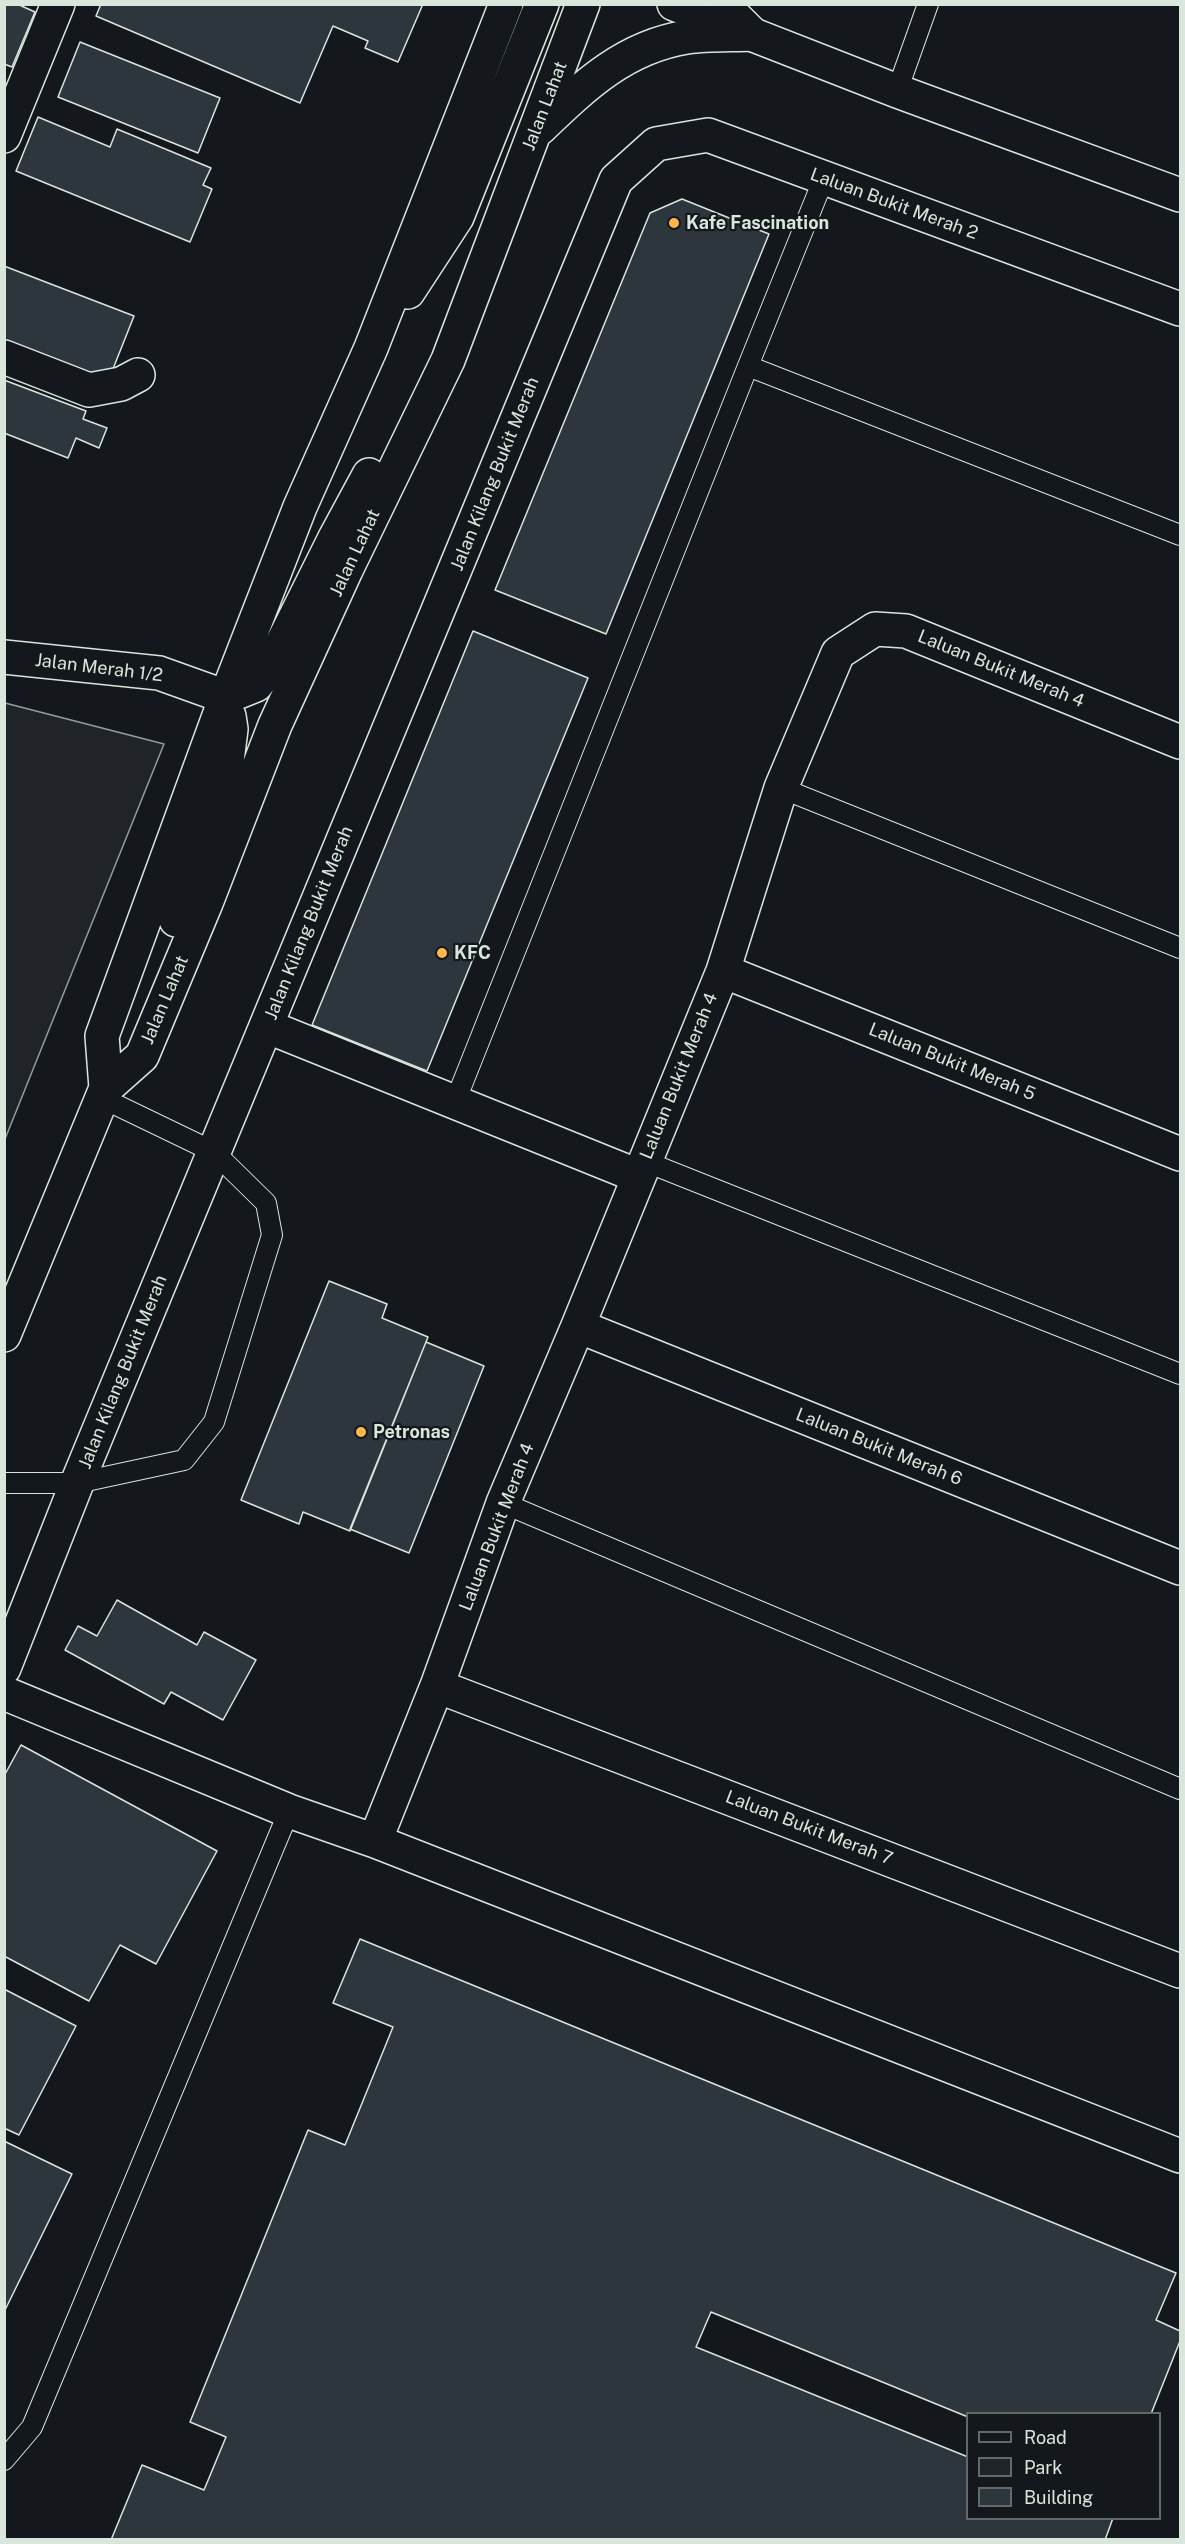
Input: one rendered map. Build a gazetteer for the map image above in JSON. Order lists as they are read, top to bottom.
{
  "streets": {
    "street": [
      "Jalan Lahat",
      "Laluan Bukit Merah 2",
      "Jalan Kilang Bukit Merah",
      "Jalan Merah 1/2",
      "Laluan Bukit Merah 4",
      "Laluan Bukit Merah 5",
      "Laluan Bukit Merah 6",
      "Laluan Bukit Merah 7"
    ]
  },
  "crossings": [
    ["Jalan Lahat", "Jalan Merah 1/2"],
    ["Laluan Bukit Merah 2", "Jalan Kilang Bukit Merah"],
    ["Laluan Bukit Merah 4", "Laluan Bukit Merah 5"],
    ["Laluan Bukit Merah 4", "Laluan Bukit Merah 6"],
    ["Laluan Bukit Merah 4", "Laluan Bukit Merah 7"]
  ],
  "places": ["Kafe Fascination", "KFC", "Petronas"],
  "legend": ["Road", "Park", "Building"]
}
